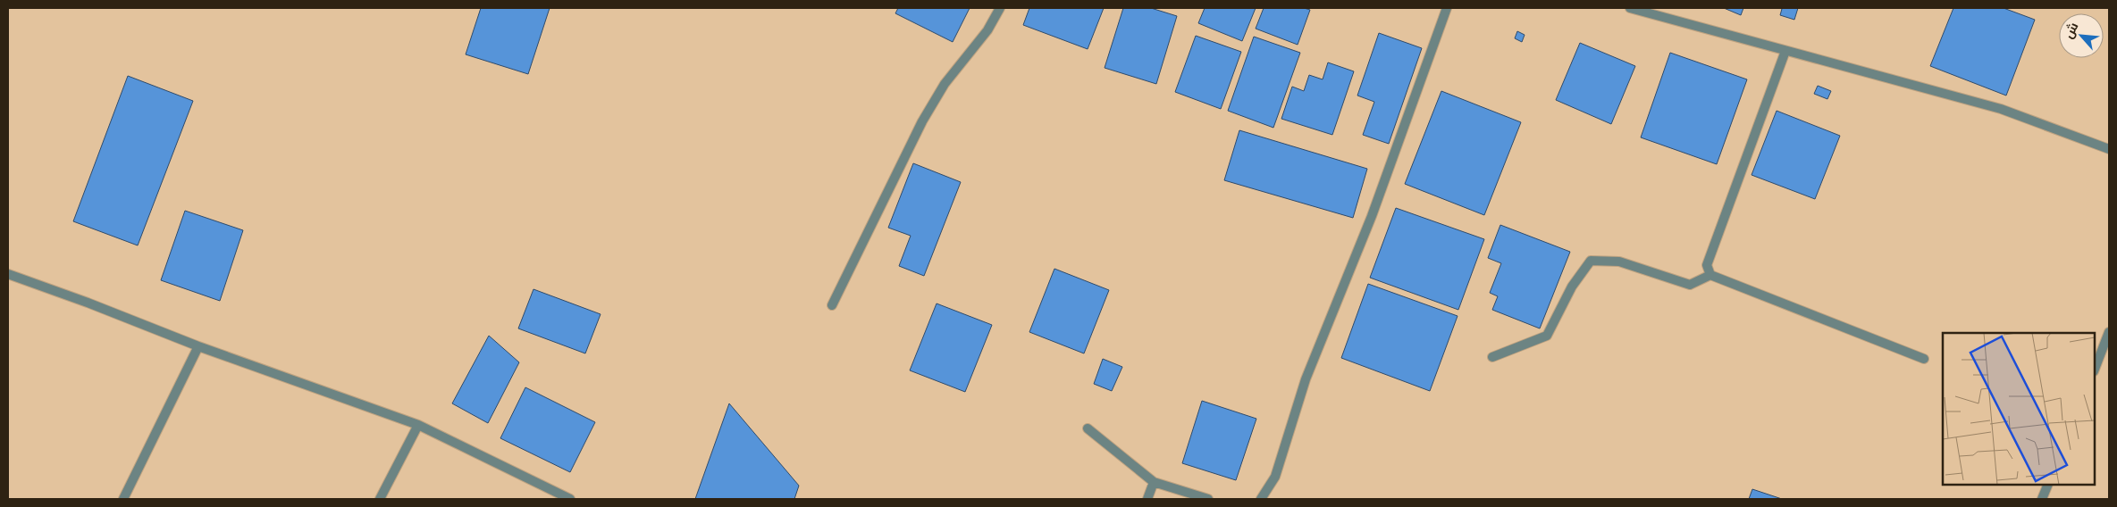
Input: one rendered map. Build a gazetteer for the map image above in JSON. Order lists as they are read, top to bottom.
{
  "north": "top left"
}
